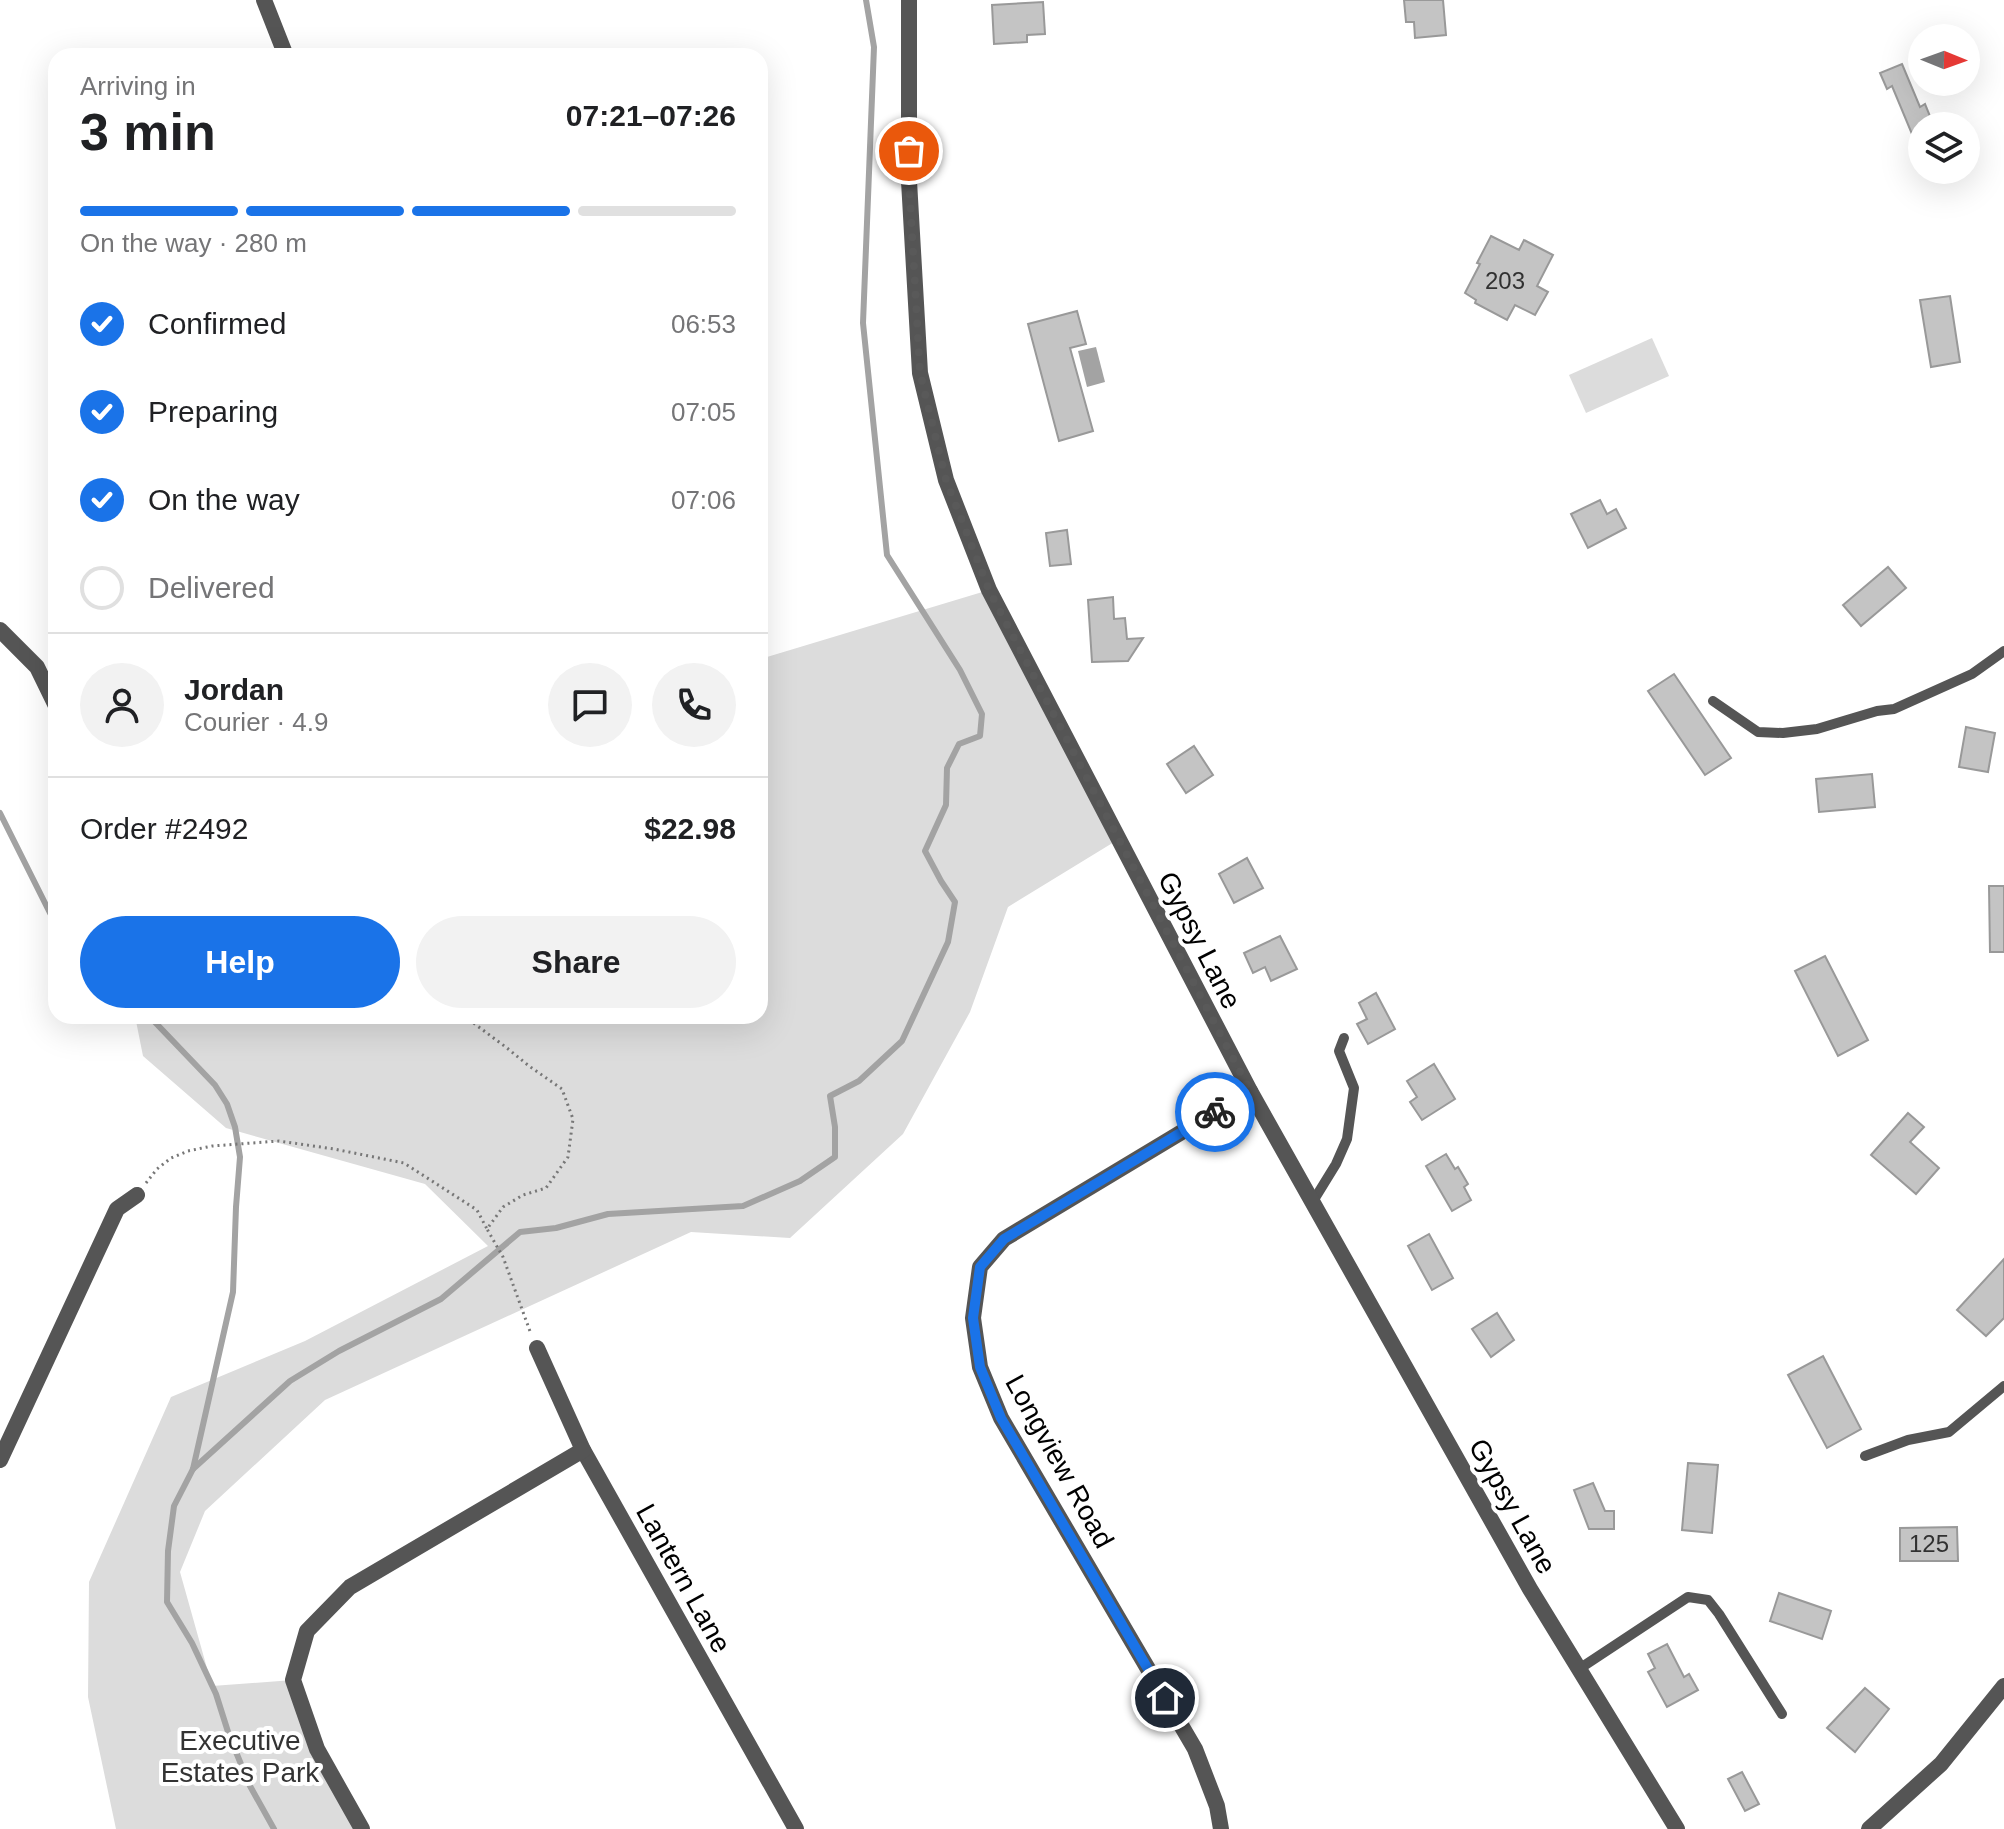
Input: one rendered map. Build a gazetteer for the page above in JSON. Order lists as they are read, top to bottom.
{
  "streets": {
    "street": ["Gypsy Lane", "Longview Road", "Lantern Lane"]
  },
  "crossings": [
    ["Gypsy Lane", "Longview Road"]
  ],
  "parks": ["Executive Estates Park"],
  "house_numbers": ["203", "125"],
  "north": "right",
  "page": {
    "heading": ["3 min", "Arriving in", "07:21–07:26"],
    "panel": [
      "Jordan",
      "Courier · 4.9",
      "Order #2492",
      "$22.98"
    ],
    "bar": "On the way · 280 m",
    "list": [
      ["Confirmed", "06:53"],
      ["Preparing", "07:05"],
      ["On the way", "07:06"],
      "Delivered"
    ],
    "buttons": ["Help", "Share"]
  }
}
